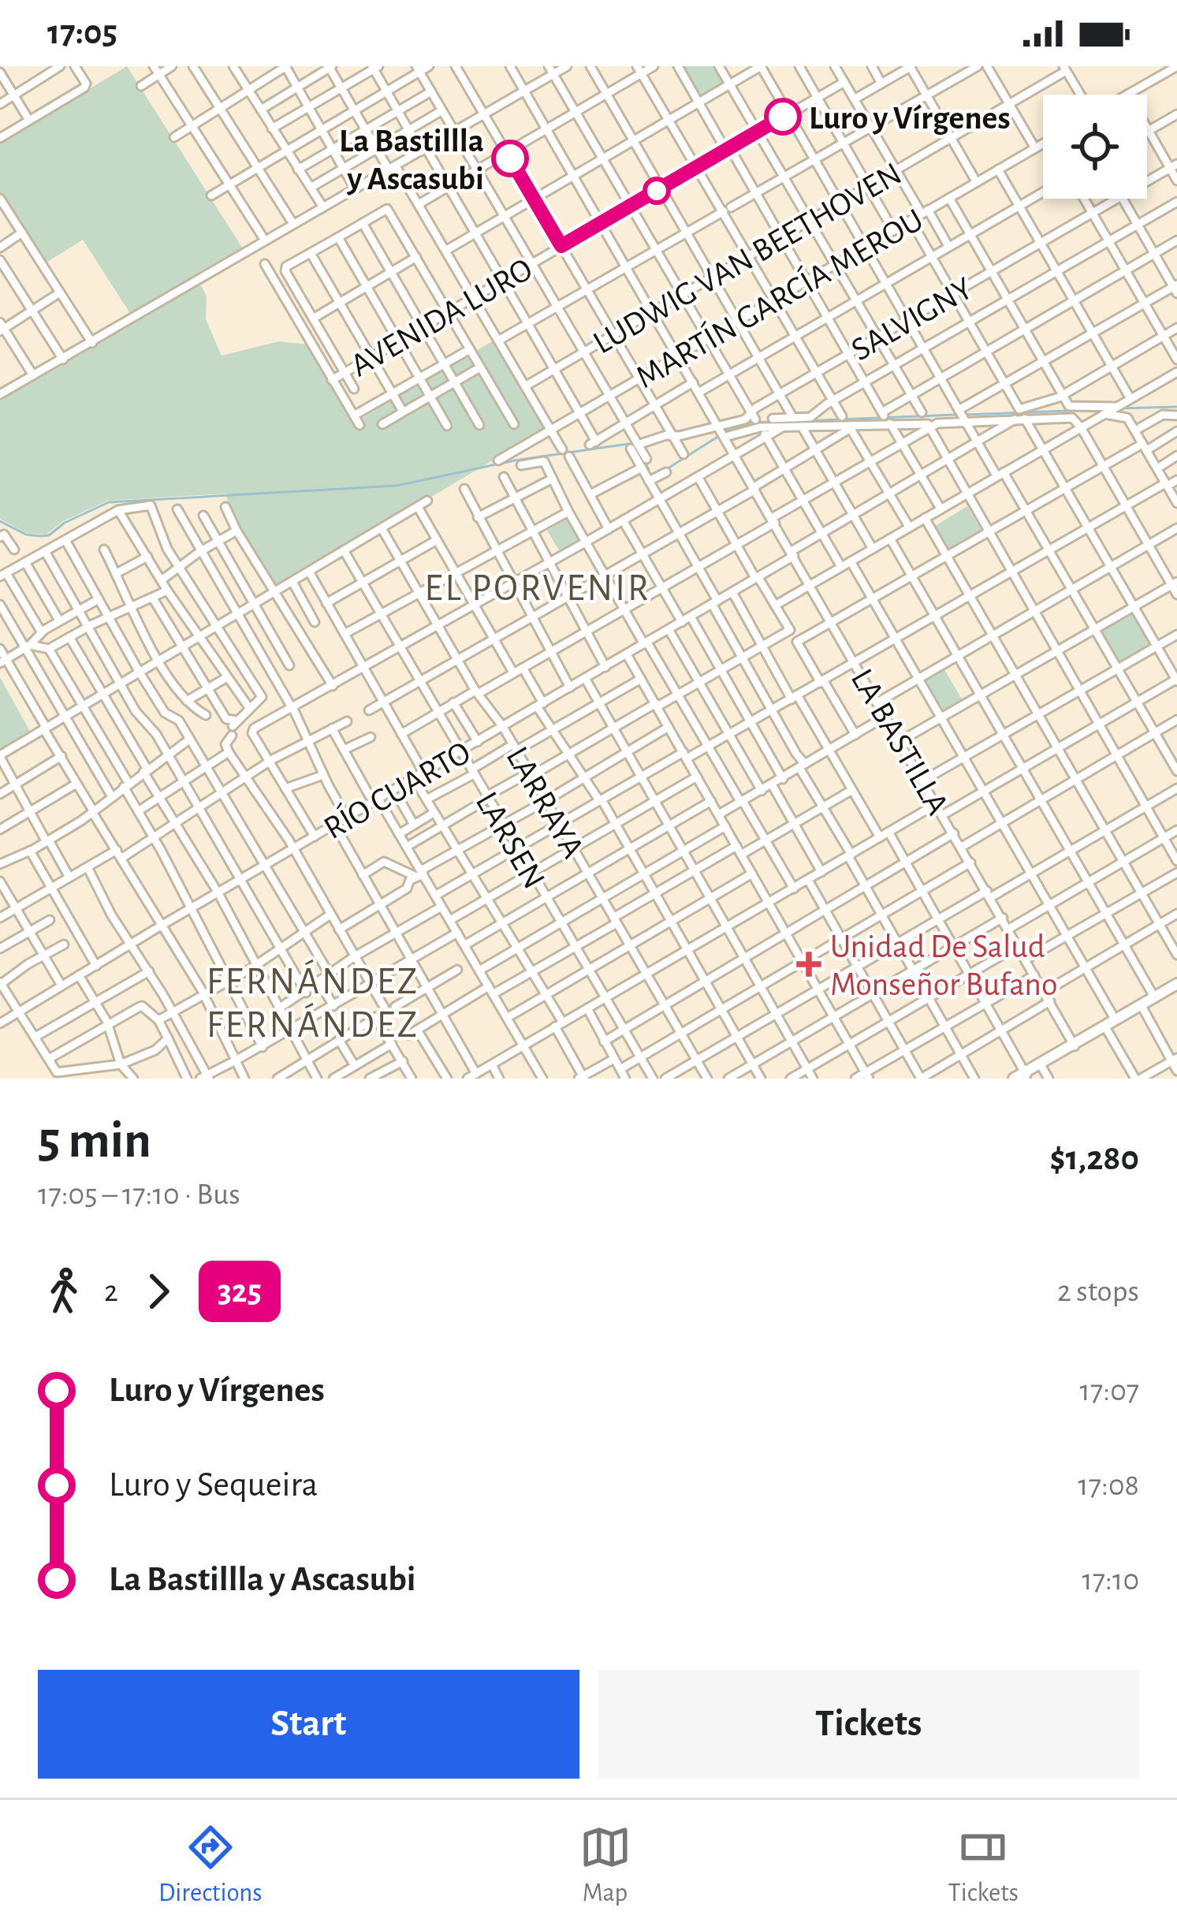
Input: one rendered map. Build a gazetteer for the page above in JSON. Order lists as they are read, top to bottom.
{
  "streets": {
    "street": [
      "LUDWIG VAN BEETHOVEN",
      "MARTÍN GARCÍA MEROU",
      "AVENIDA LURO",
      "SALVIGNY",
      "LA BASTILLA",
      "RÍO CUARTO",
      "LARRAYA",
      "LARSEN"
    ]
  },
  "crossings": [
    ["SALVIGNY", "LA BASTILLA"],
    ["LA BASTILLA", "RÍO CUARTO"],
    ["RÍO CUARTO", "LARRAYA"],
    ["RÍO CUARTO", "LARSEN"]
  ],
  "districts": ["EL PORVENIR", "FERNÁNDEZ FERNÁNDEZ"],
  "places": {
    "other": ["Luro y Vírgenes", "La Bastillla y Ascasubi"],
    "health": ["Unidad De Salud Monseñor Bufano"]
  },
  "lines": ["bus line 325"],
  "page": {
    "status": "17:05",
    "heading": ["5 min", "17:05 – 17:10 · Bus", "$1,280"],
    "legs": ["2", "325", "2 stops"],
    "list": [
      {
        "name": "Luro y Vírgenes",
        "value": "17:07"
      },
      {
        "name": "Luro y Sequeira",
        "value": "17:08"
      },
      {
        "name": "La Bastillla y Ascasubi",
        "value": "17:10"
      }
    ],
    "buttons": ["Start", "Tickets"],
    "tabs": ["Directions", "Map", "Tickets"]
  }
}
